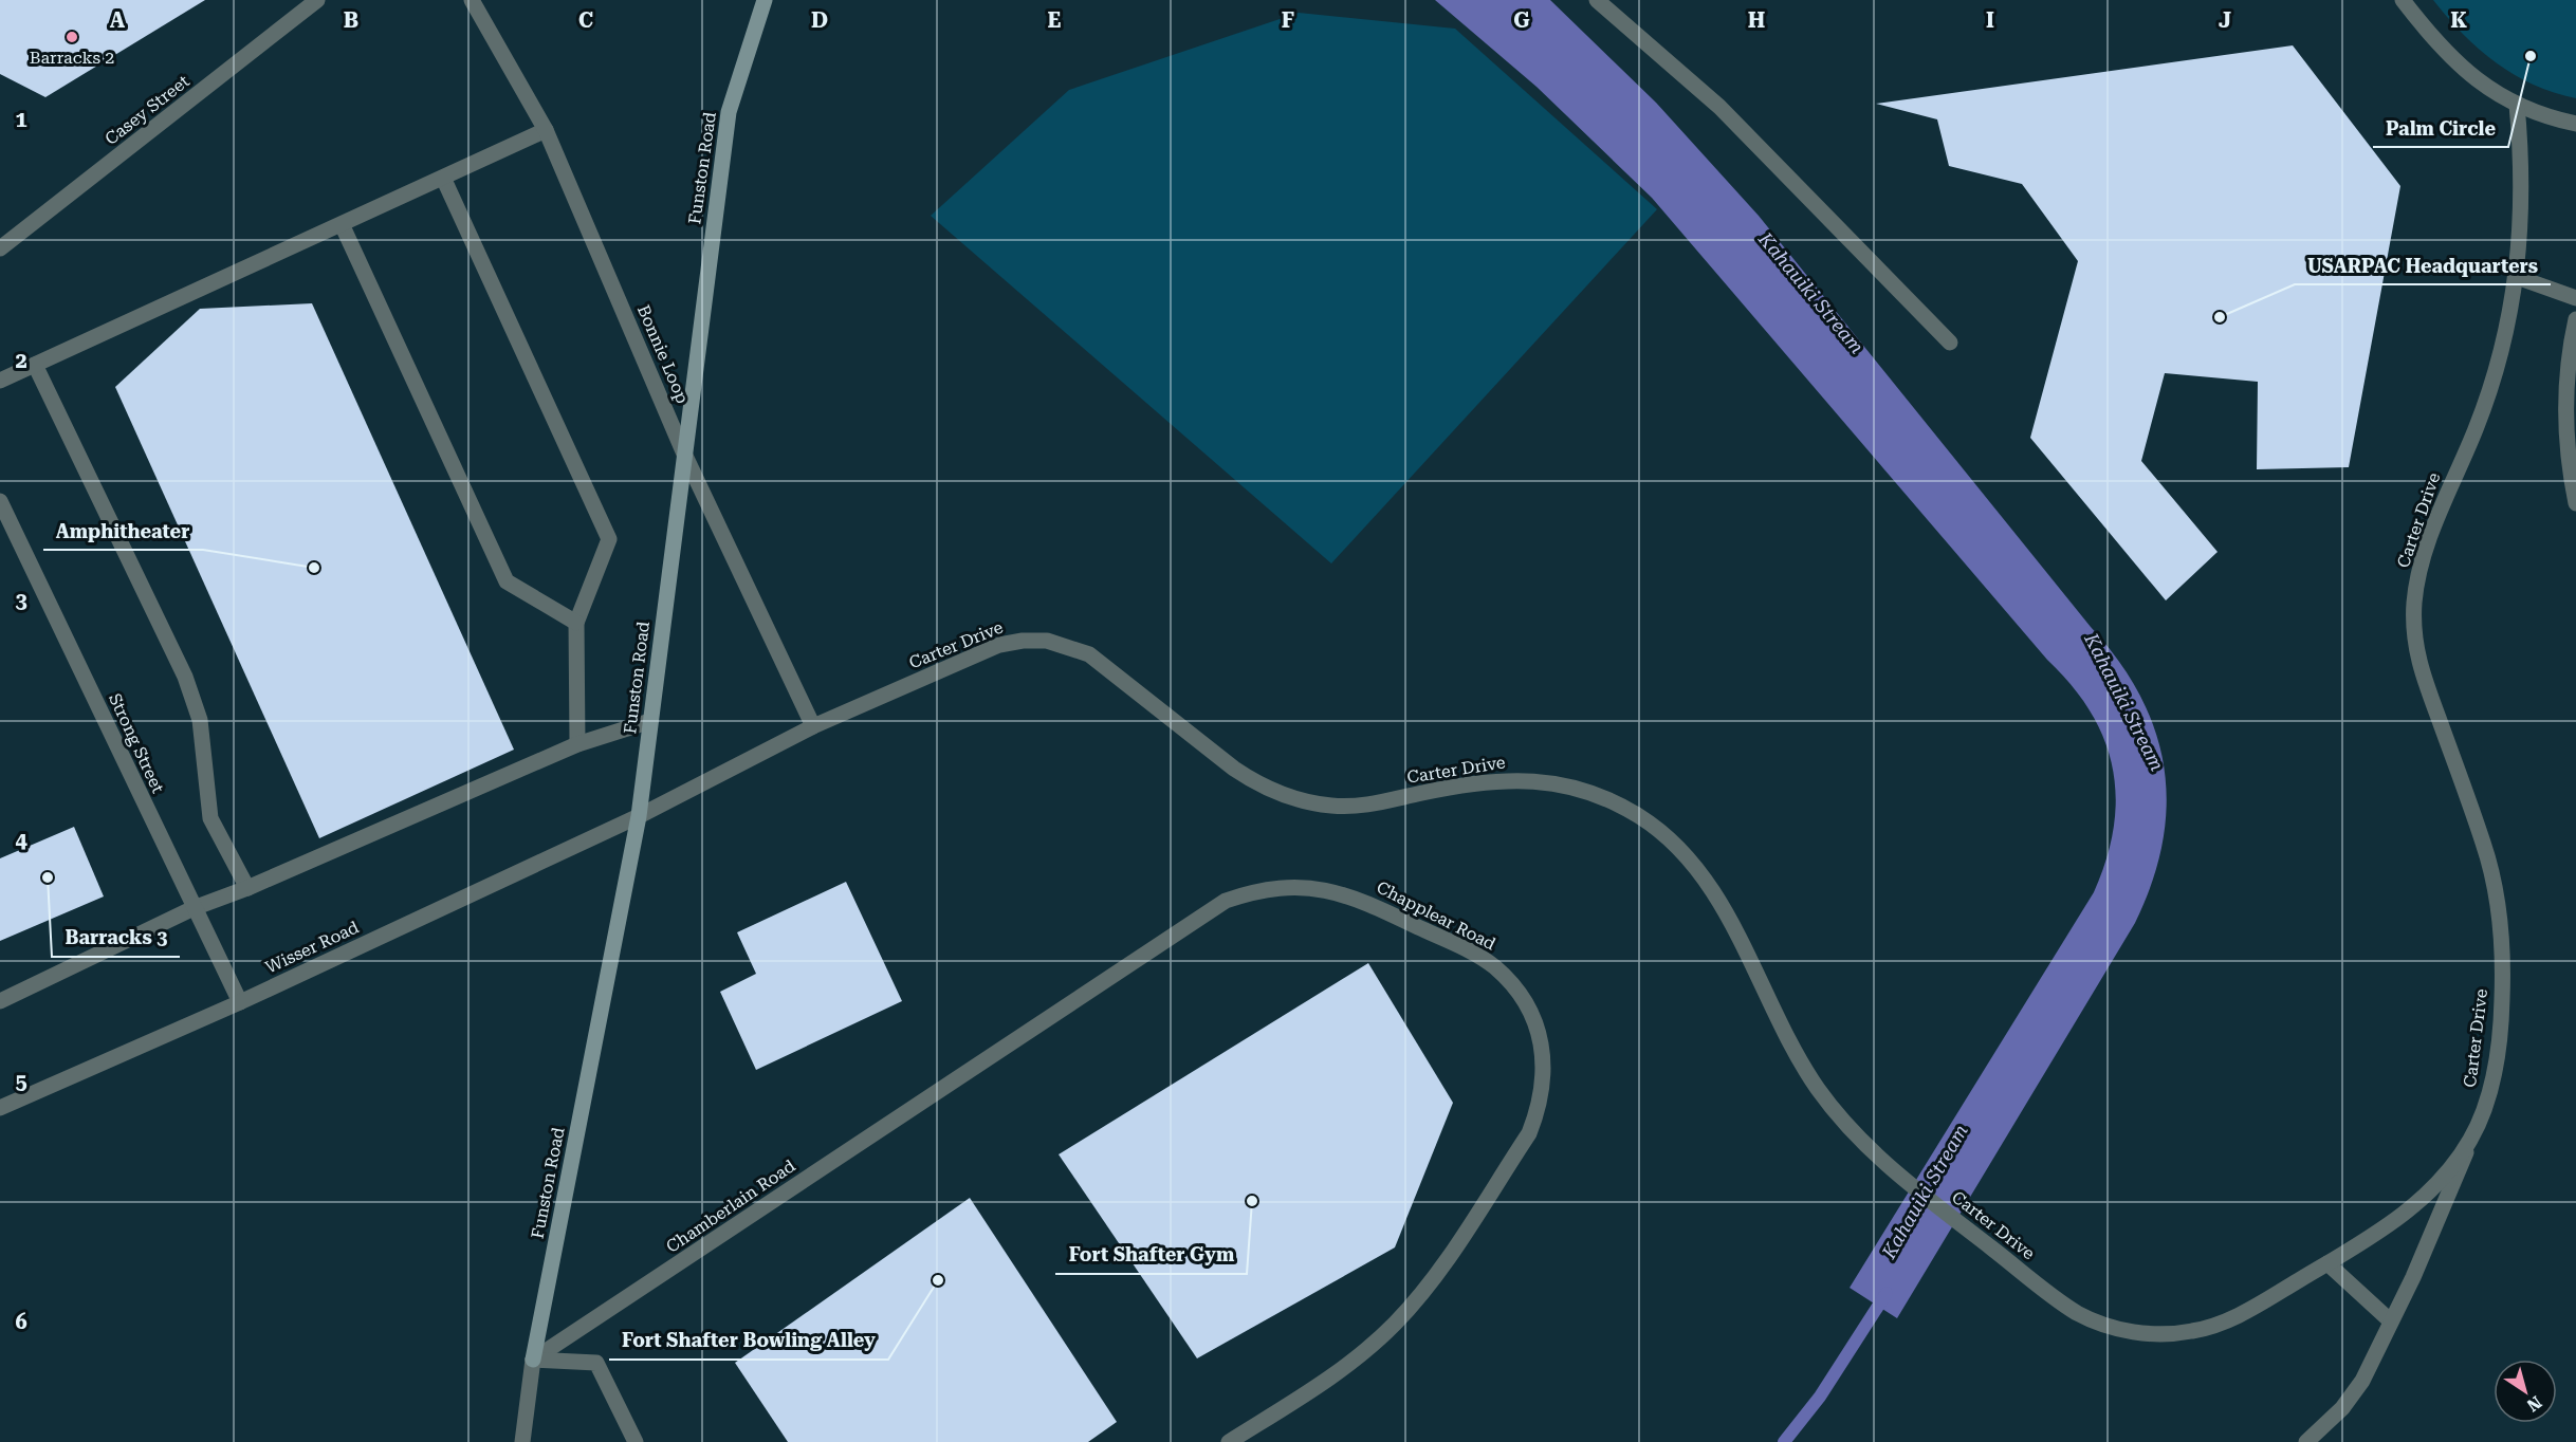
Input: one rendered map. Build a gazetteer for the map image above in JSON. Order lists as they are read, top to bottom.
{
  "streets": {
    "street": [
      "Casey Street",
      "Funston Road",
      "Bonnie Loop",
      "Carter Drive",
      "Strong Street",
      "Chapplear Road",
      "Wisser Road",
      "Chamberlain Road"
    ]
  },
  "crossings": [
    ["Funston Road", "Bonnie Loop"],
    ["Funston Road", "Carter Drive"],
    ["Funston Road", "Wisser Road"],
    ["Funston Road", "Chamberlain Road"],
    ["Bonnie Loop", "Carter Drive"],
    ["Carter Drive", "Wisser Road"],
    ["Strong Street", "Wisser Road"],
    ["Chapplear Road", "Chamberlain Road"]
  ],
  "water": ["Kahauiki Stream"],
  "places": [
    "Barracks 2",
    "Palm Circle",
    "USARPAC Headquarters",
    "Amphitheater",
    "Barracks 3",
    "Fort Shafter Gym",
    "Fort Shafter Bowling Alley"
  ],
  "north": "bottom right",
  "grid": {
    "columns": [
      "A",
      "B",
      "C",
      "D",
      "E",
      "F",
      "G",
      "H",
      "I",
      "J",
      "K"
    ],
    "rows": [
      "1",
      "2",
      "3",
      "4",
      "5",
      "6"
    ]
  }
}
